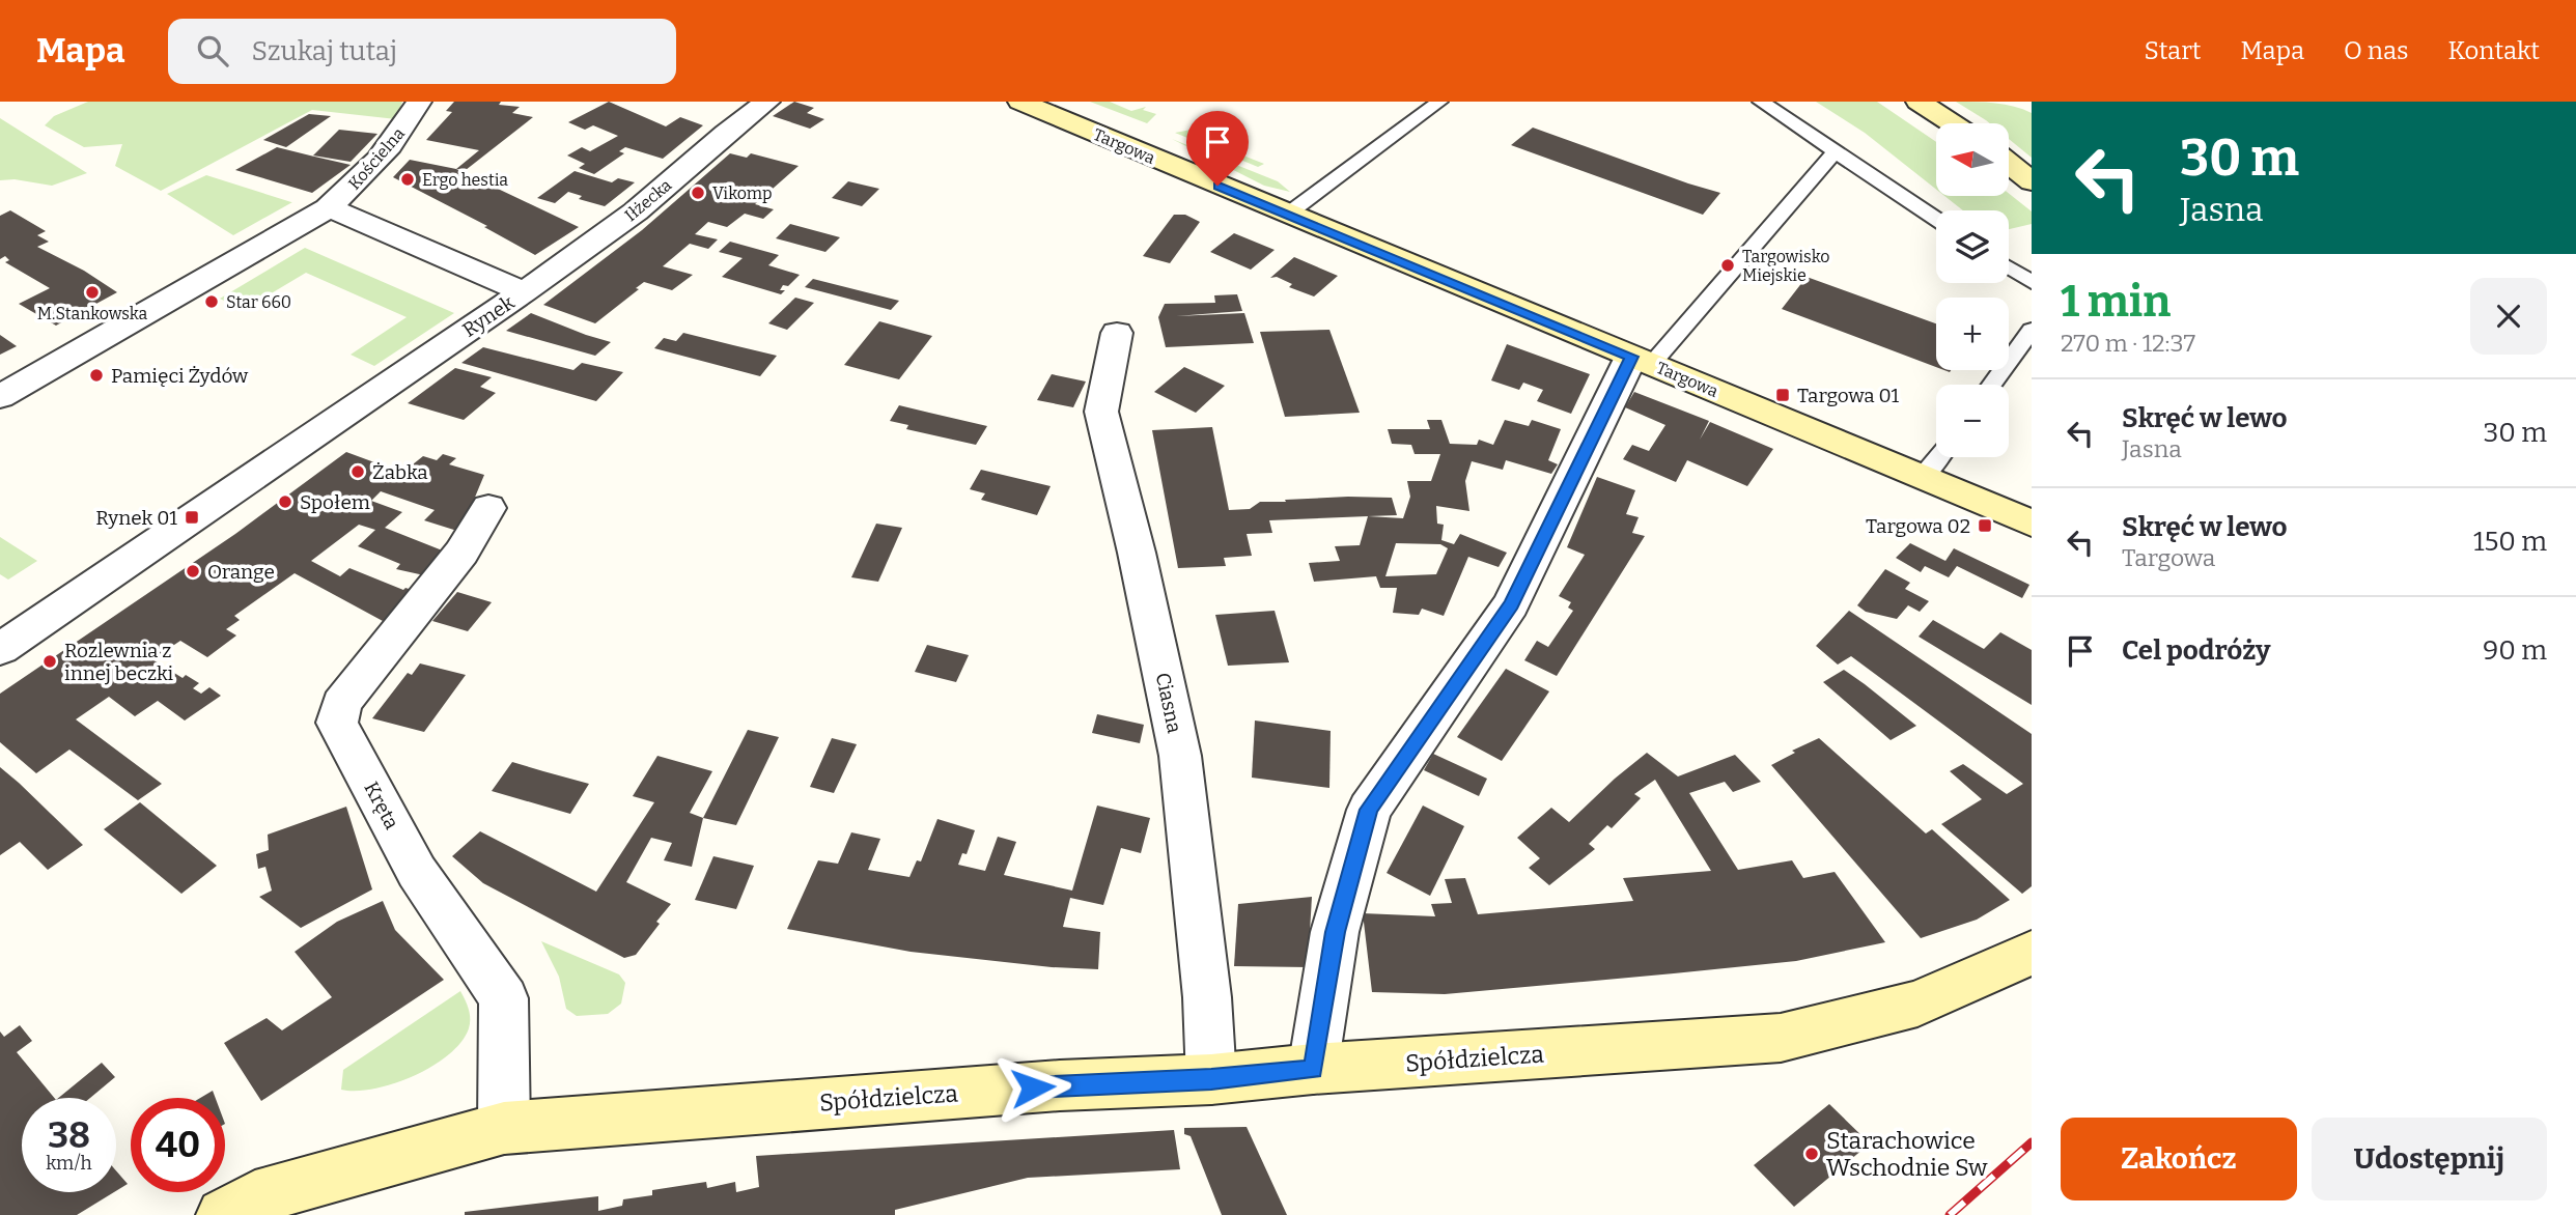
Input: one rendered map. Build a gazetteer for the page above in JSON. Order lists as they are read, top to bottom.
{
  "streets": {
    "street": [
      "Targowa",
      "Kościelna",
      "Iłżecka",
      "Rynek",
      "Ciasna",
      "Kręta",
      "Spółdzielcza"
    ]
  },
  "crossings": [
    ["Kościelna", "Rynek"],
    ["Iłżecka", "Rynek"],
    ["Ciasna", "Spółdzielcza"],
    ["Kręta", "Spółdzielcza"]
  ],
  "places": {
    "other": [
      "Ergo hestia",
      "Vikomp",
      "Targowisko Miejskie",
      "M.Stankowska",
      "Star 660",
      "Pamięci Żydów",
      "Żabka",
      "Społem",
      "Orange",
      "Rozlewnia z innej beczki",
      "Starachowice Wschodnie Sw"
    ],
    "transit": ["Targowa 01", "Rynek 01", "Targowa 02"]
  },
  "north": "left",
  "page": {
    "header": "Mapa",
    "search": "Szukaj tutaj",
    "nav": [
      "Start",
      "Mapa",
      "O nas",
      "Kontakt"
    ],
    "turn": ["30 m", "Jasna"],
    "map_buttons": ["+", "−"],
    "heading": ["1 min", "270 m · 12:37"],
    "list": [
      {
        "name": "Skręć w lewo",
        "note": "Jasna",
        "value": "30 m"
      },
      {
        "name": "Skręć w lewo",
        "note": "Targowa",
        "value": "150 m"
      },
      {
        "name": "Cel podróży",
        "value": "90 m"
      }
    ],
    "speed": "38 km/h",
    "limit": "40",
    "buttons": ["Zakończ", "Udostępnij"]
  }
}
